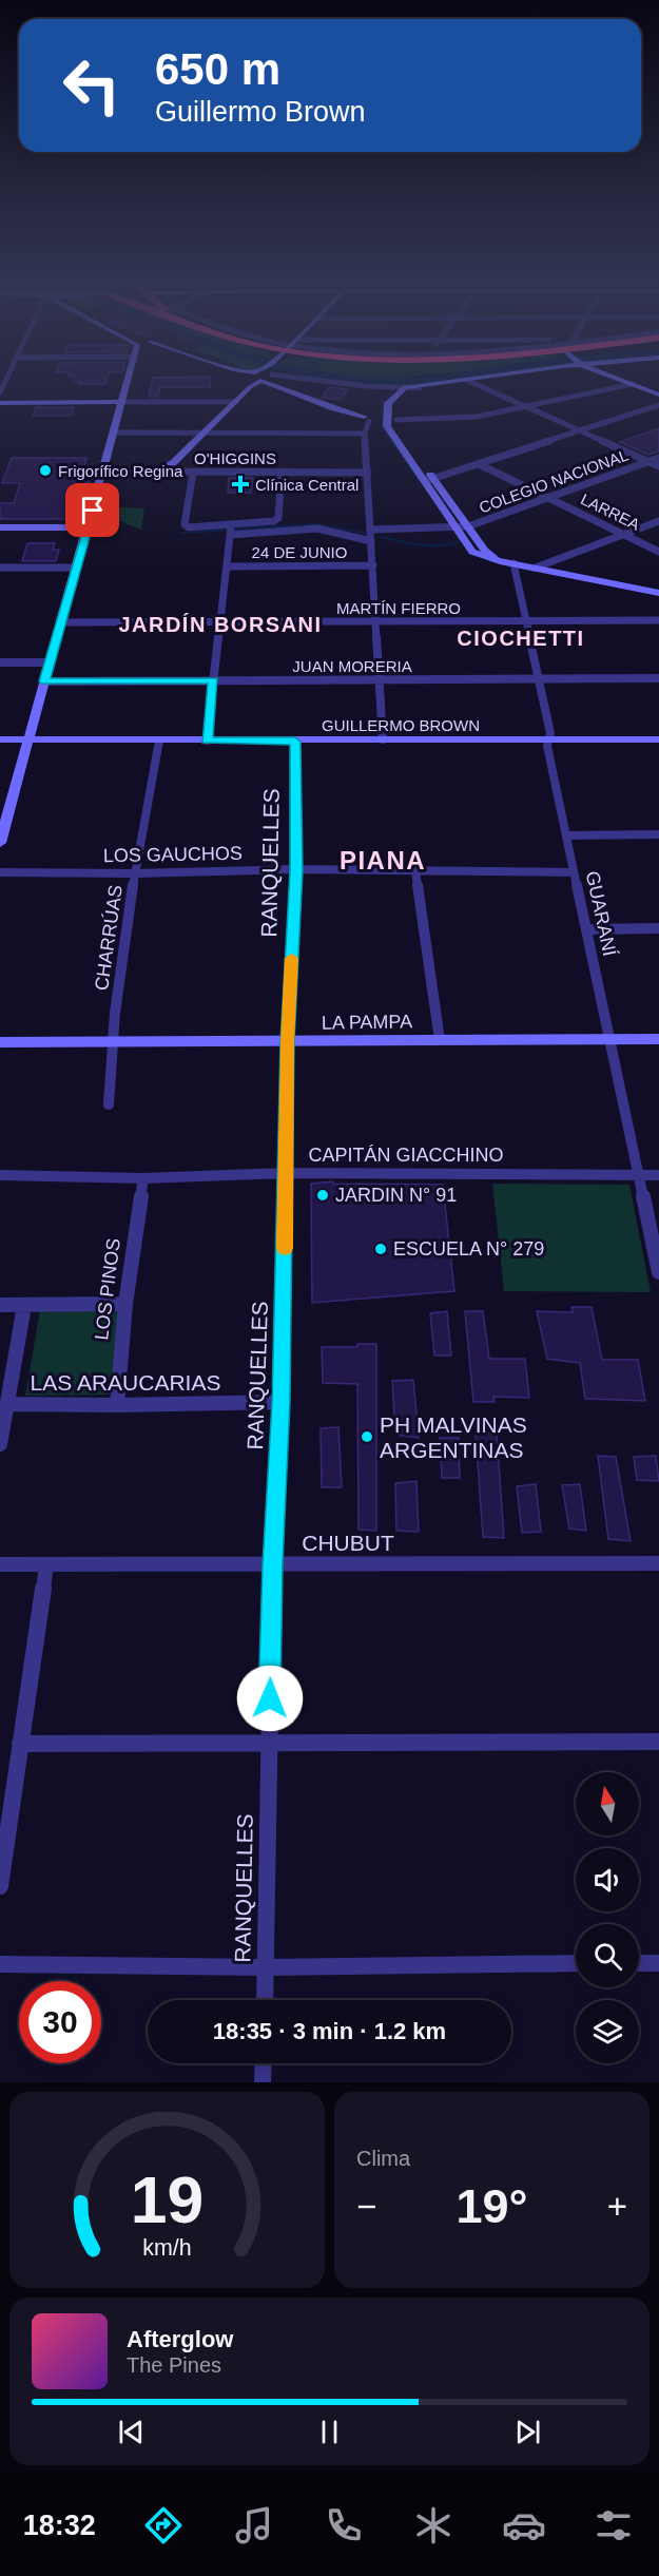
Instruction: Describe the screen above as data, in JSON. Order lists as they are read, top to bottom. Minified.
{"streets":{"street":["O'HIGGINS","COLEGIO NACIONAL","LARREA","24 DE JUNIO","MARTÍN FIERRO","JUAN MORERIA","GUILLERMO BROWN","LOS GAUCHOS","RANQUELLES","GUARANÍ","CHARRÚAS","LA PAMPA","CAPITÁN GIACCHINO","LOS PINOS","LAS ARAUCARIAS","CHUBUT"]},"crossings":[["COLEGIO NACIONAL","LARREA"],["MARTÍN FIERRO","GUARANÍ"],["JUAN MORERIA","GUARANÍ"],["GUILLERMO BROWN","RANQUELLES"],["GUILLERMO BROWN","GUARANÍ"],["GUILLERMO BROWN","CHARRÚAS"],["LOS GAUCHOS","RANQUELLES"],["LOS GAUCHOS","GUARANÍ"],["LOS GAUCHOS","CHARRÚAS"],["RANQUELLES","LA PAMPA"],["RANQUELLES","CAPITÁN GIACCHINO"],["RANQUELLES","LAS ARAUCARIAS"],["RANQUELLES","CHUBUT"],["GUARANÍ","LA PAMPA"],["GUARANÍ","CAPITÁN GIACCHINO"],["CHARRÚAS","LA PAMPA"],["CAPITÁN GIACCHINO","LOS PINOS"],["LOS PINOS","LAS ARAUCARIAS"]],"districts":["JARDÍN BORSANI","CIOCHETTI","PIANA"],"places":{"other":["Frigorífico Regina","JARDIN N° 91","ESCUELA N° 279","PH MALVINAS ARGENTINAS"],"health":["Clínica Central"]},"north":"top","page":{"turn":["650 m","Guillermo Brown"],"limit":"30","trip":"18:35 · 3 min · 1.2 km","tile":"Clima","heat":["−","19°","+"],"song":["Afterglow","The Pines"],"tabs":"18:32","gauge":["19","km/h"]}}
